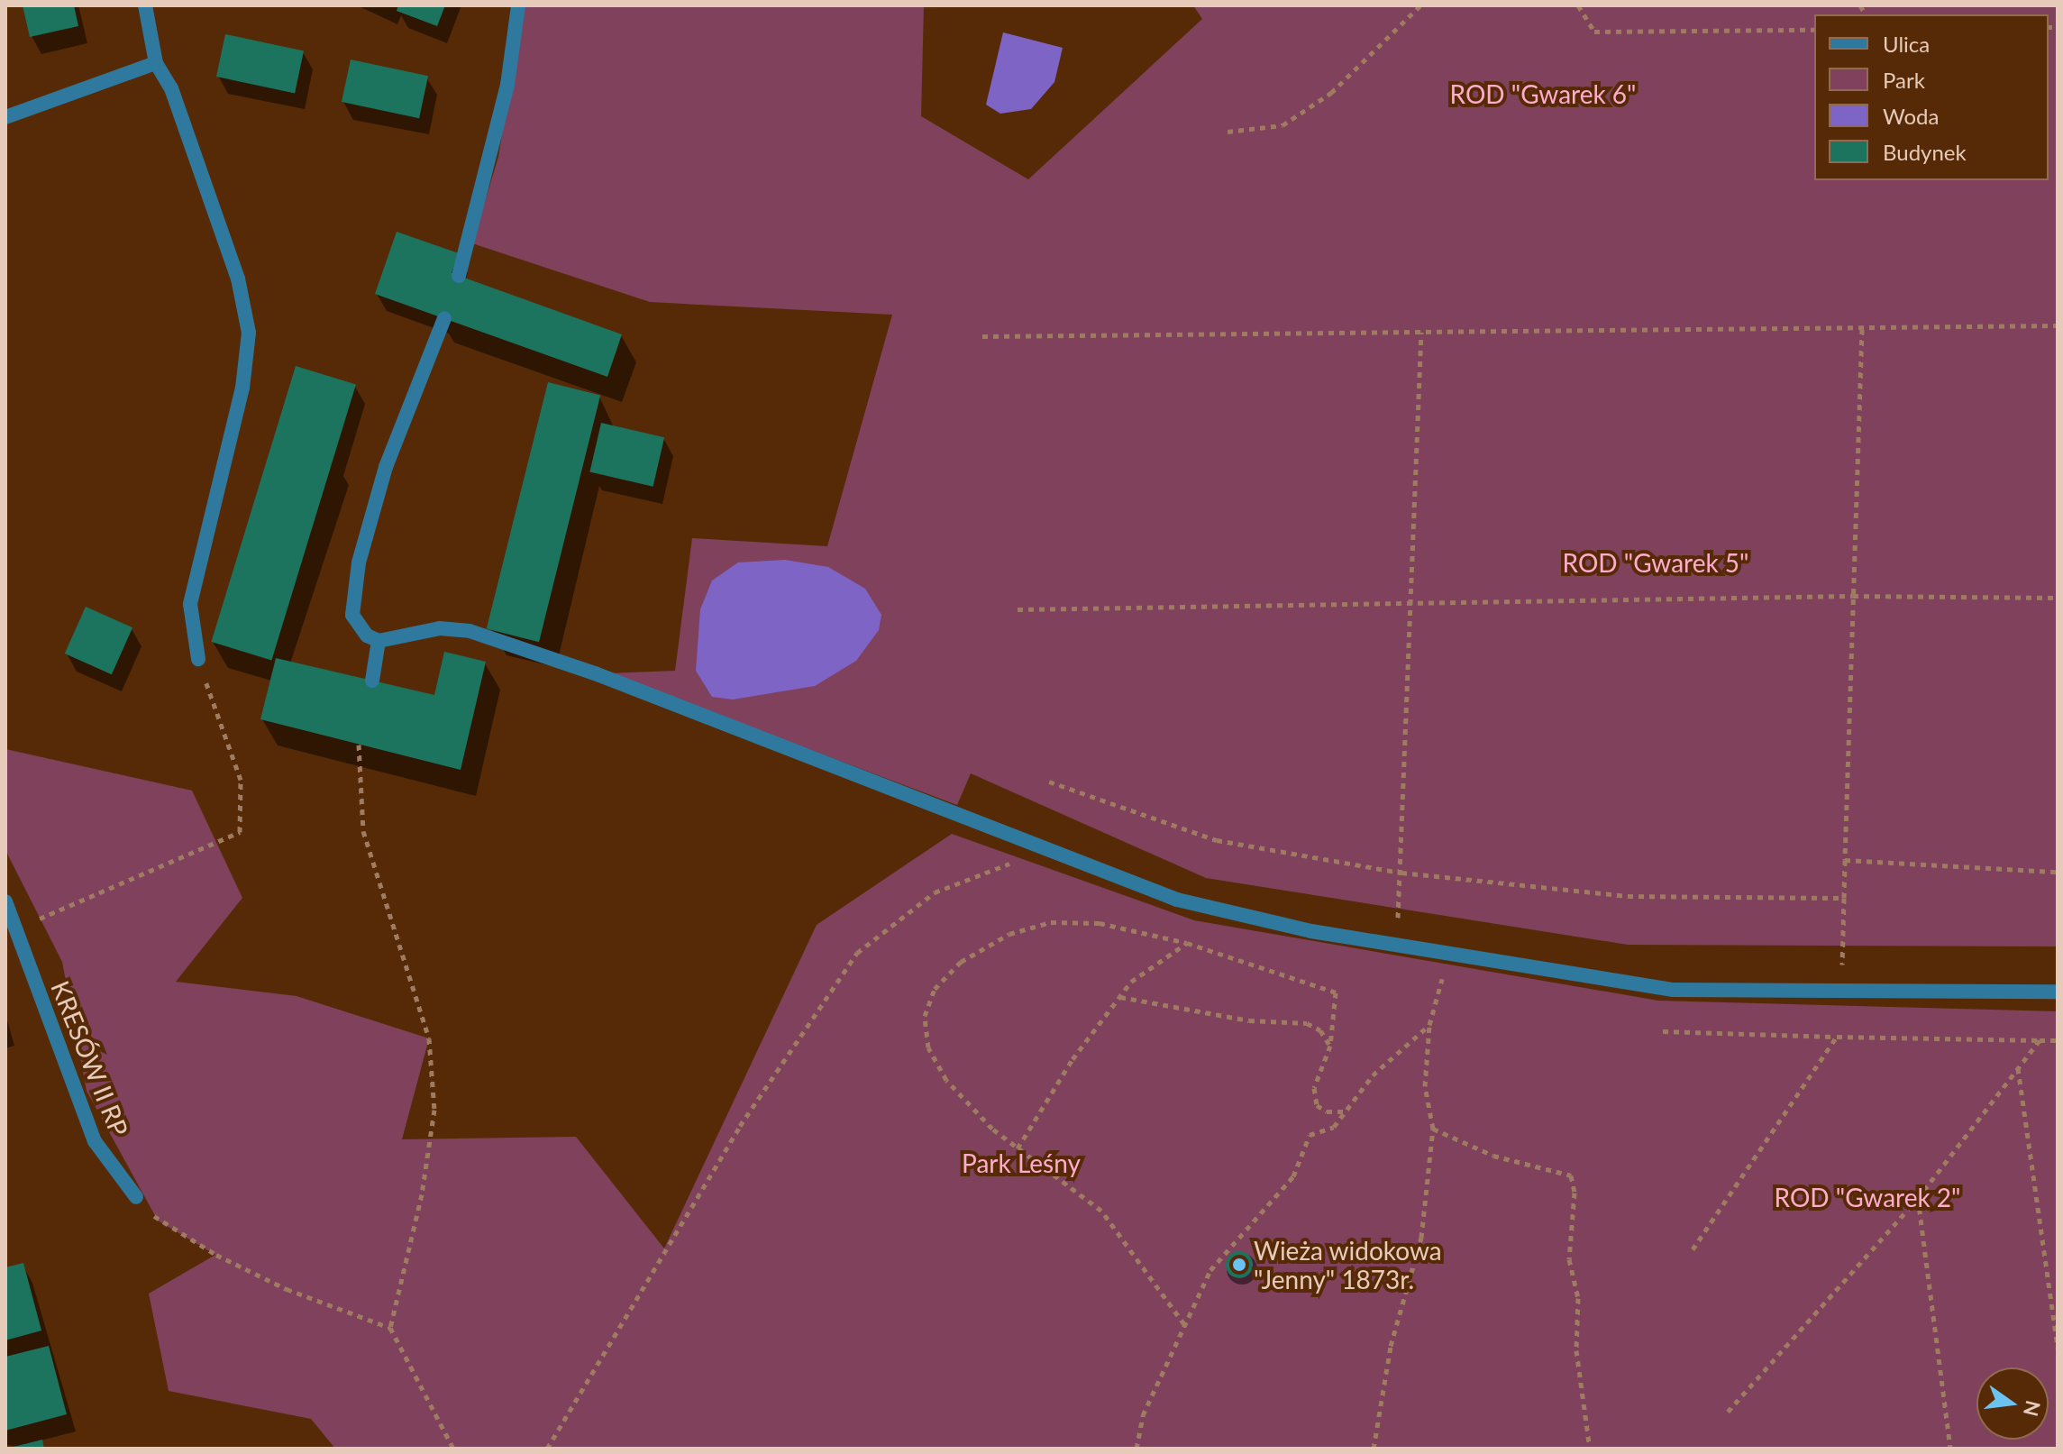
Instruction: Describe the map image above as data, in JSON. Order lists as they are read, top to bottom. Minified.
{"streets":{"street":["KRESÓW II RP"]},"parks":["ROD \"Gwarek 6\"","ROD \"Gwarek 5\"","Park Leśny","ROD \"Gwarek 2\""],"places":["Wieża widokowa \"Jenny\" 1873r."],"legend":["Ulica","Park","Woda","Budynek"],"north":"right"}
